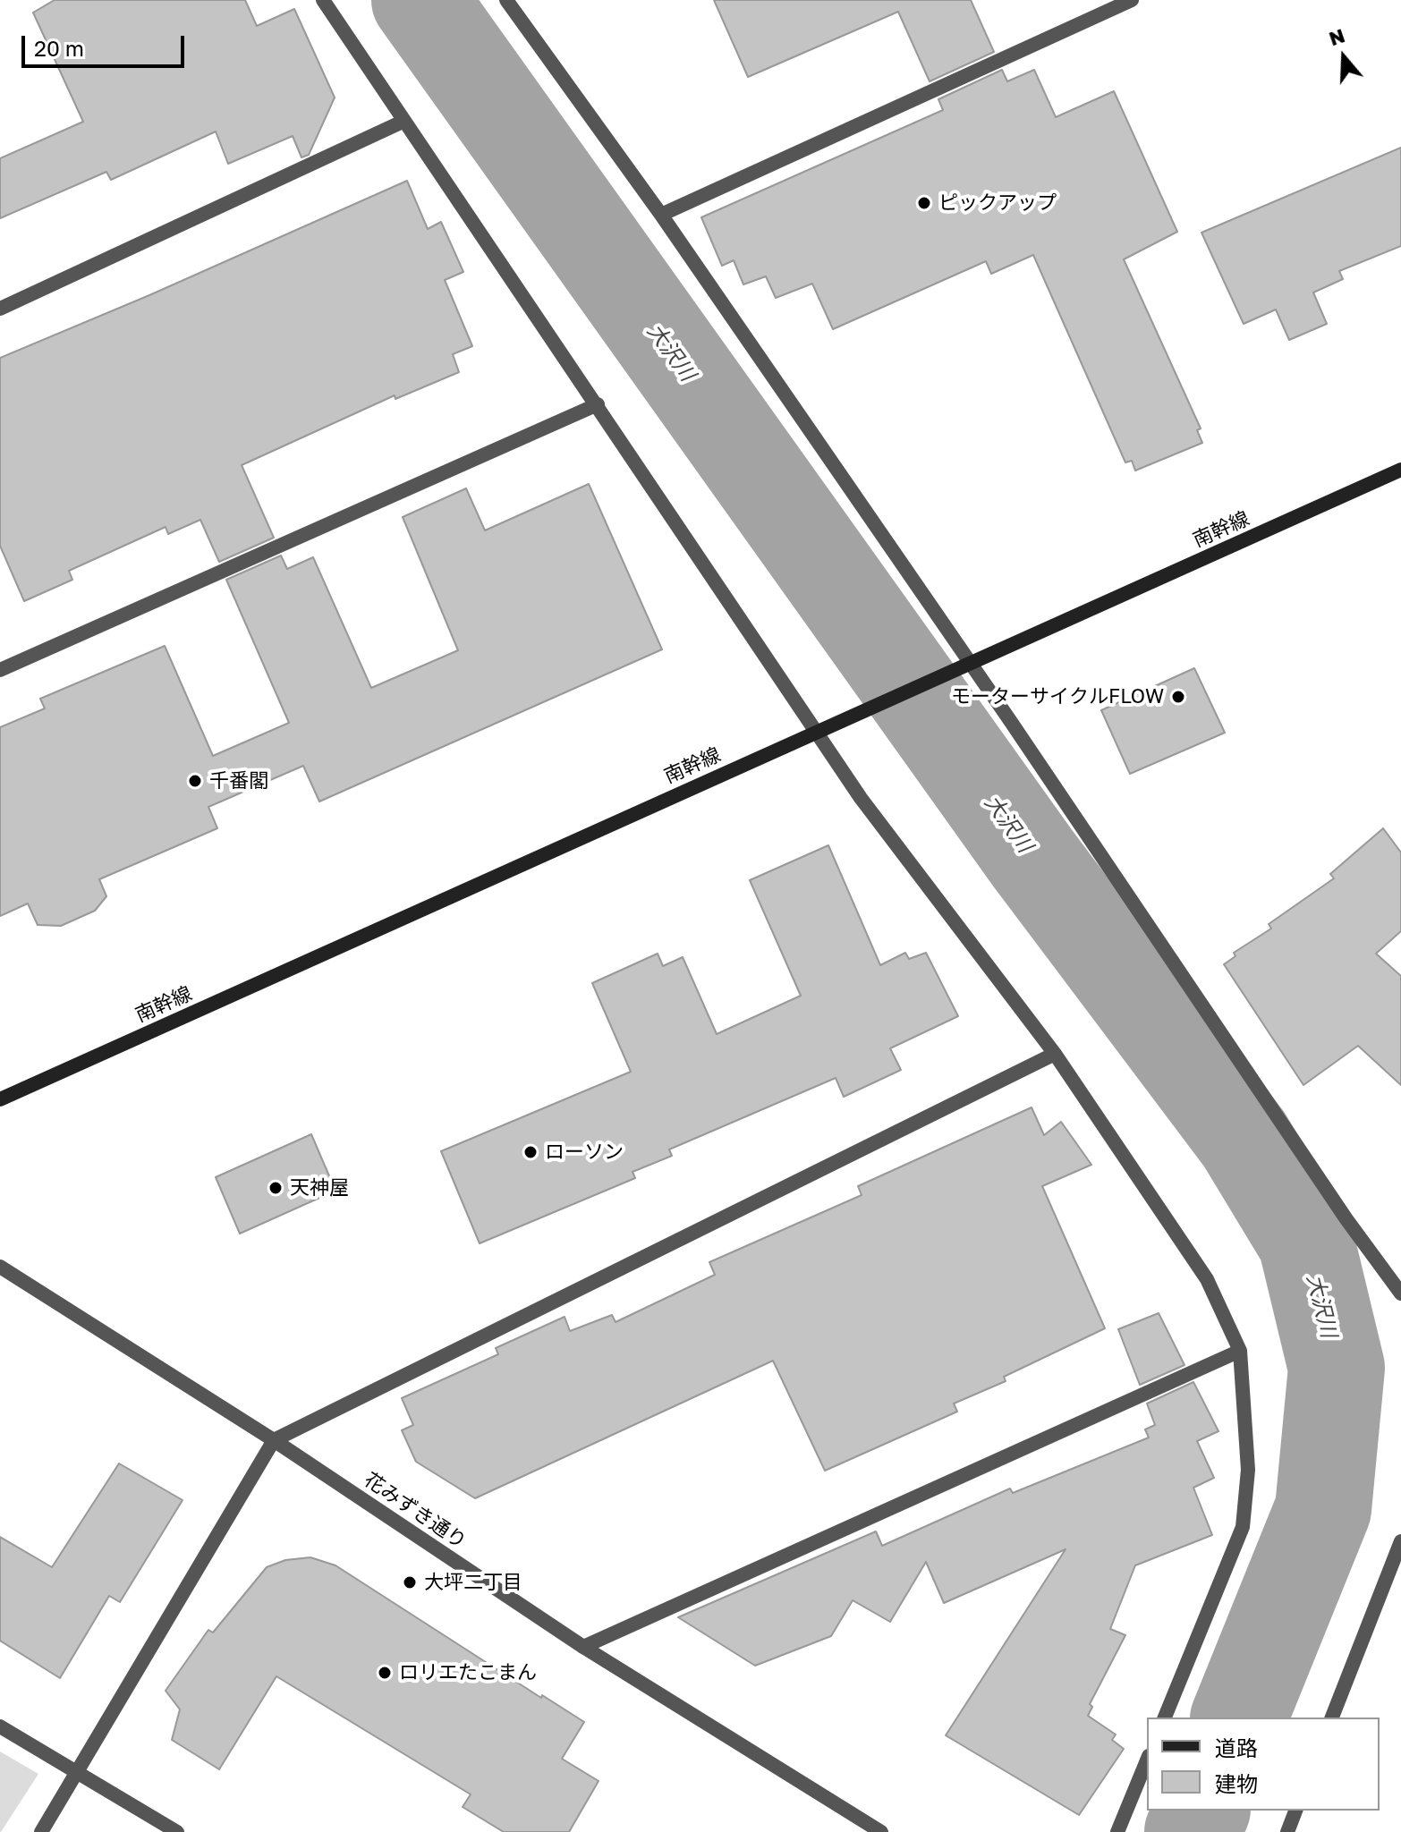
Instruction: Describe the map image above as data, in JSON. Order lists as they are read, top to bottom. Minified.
{"streets":{"main road":["南幹線"],"street":["花みずき通り"]},"water":["大沢川"],"places":["ピックアップ","モーターサイクルFLOW","千番閣","ローソン","天神屋","大坪二丁目","ロリエたこまん"],"legend":["道路","建物"],"scale_bar":"20 m","north":"top"}
